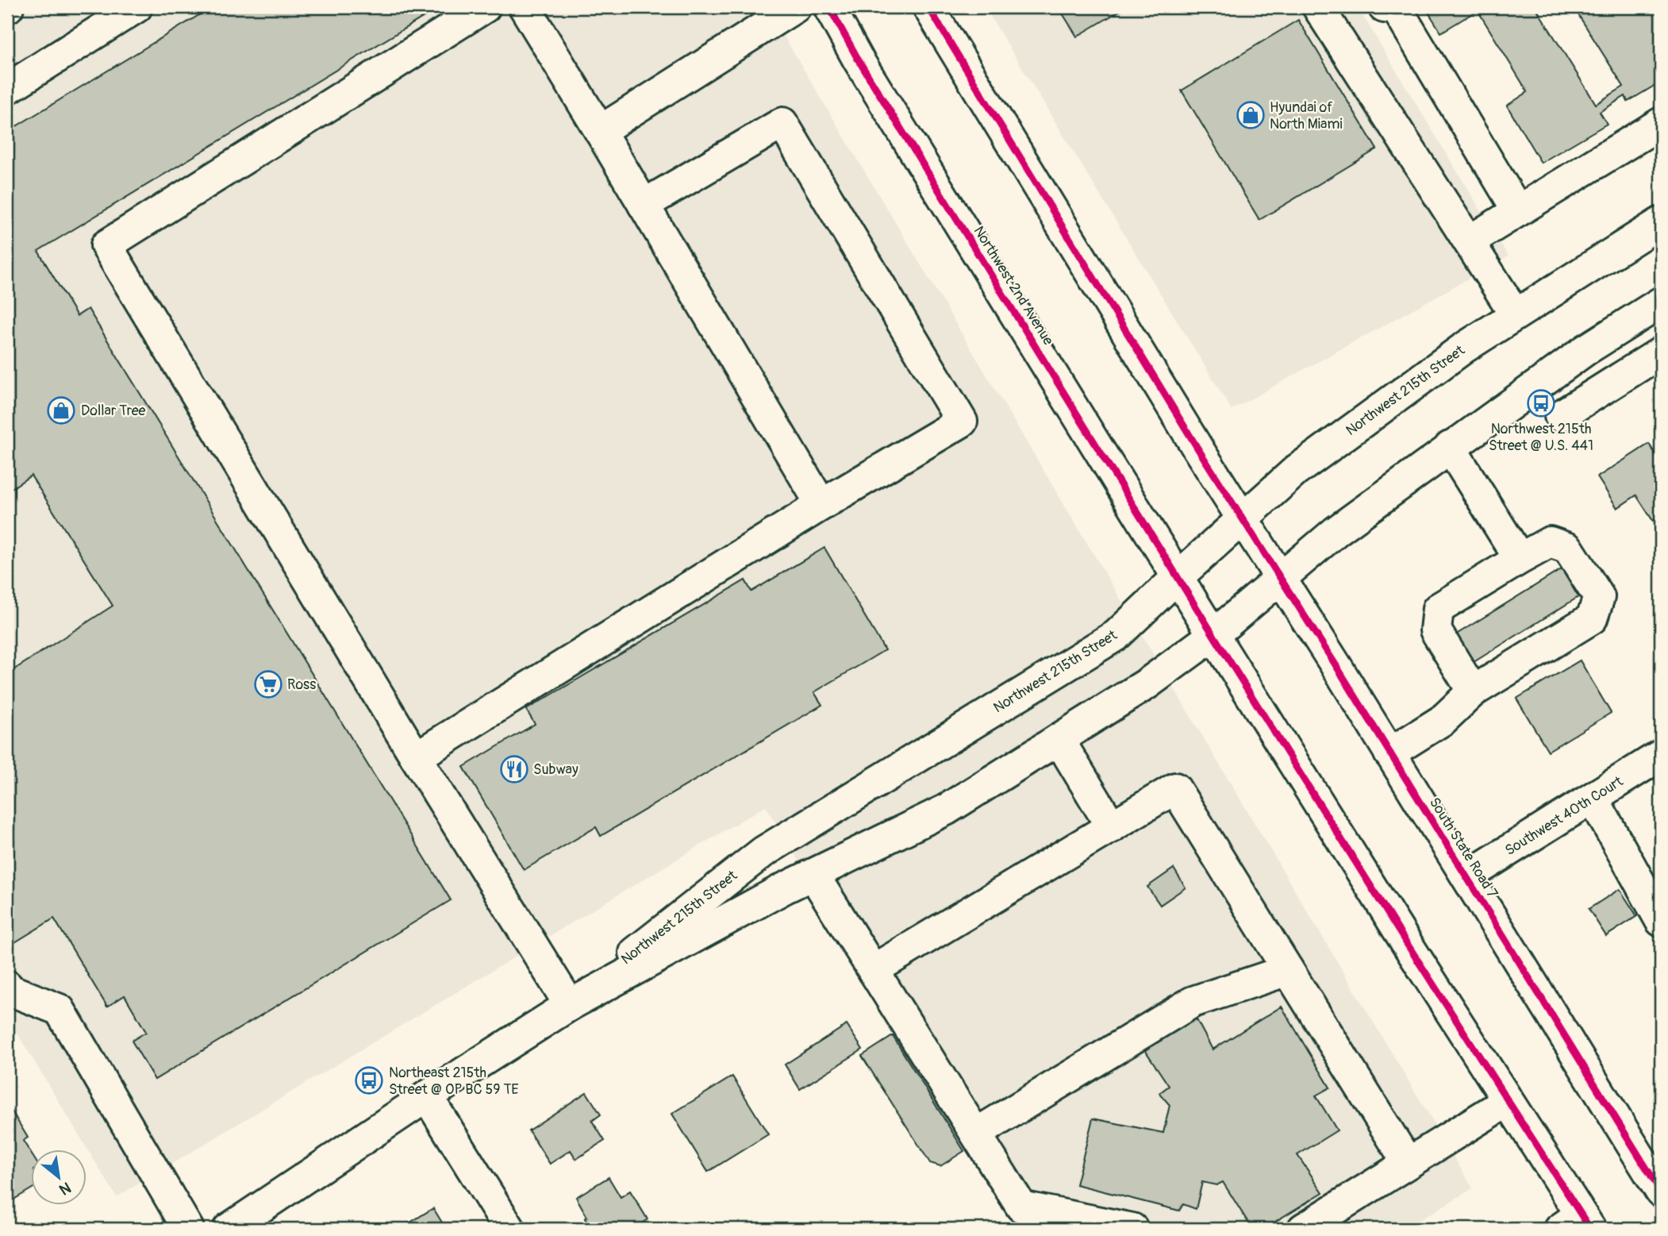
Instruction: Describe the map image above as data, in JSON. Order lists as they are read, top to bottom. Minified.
{"streets":{"main road":["Northwest 2nd Avenue","Northwest 215th Street","Southwest 40th Court","South State Road 7"]},"crossings":[["Northwest 2nd Avenue","Northwest 215th Street"],["Northwest 215th Street","South State Road 7"],["Southwest 40th Court","South State Road 7"]],"places":{"shop":["Hyundai of North Miami","Dollar Tree"],"bus stop":["Northwest 215th Street @ U.S. 441","Northeast 215th Street @ OP BC 59 TE"],"supermarket":["Ross"],"restaurant":["Subway"]},"north":"bottom right"}
